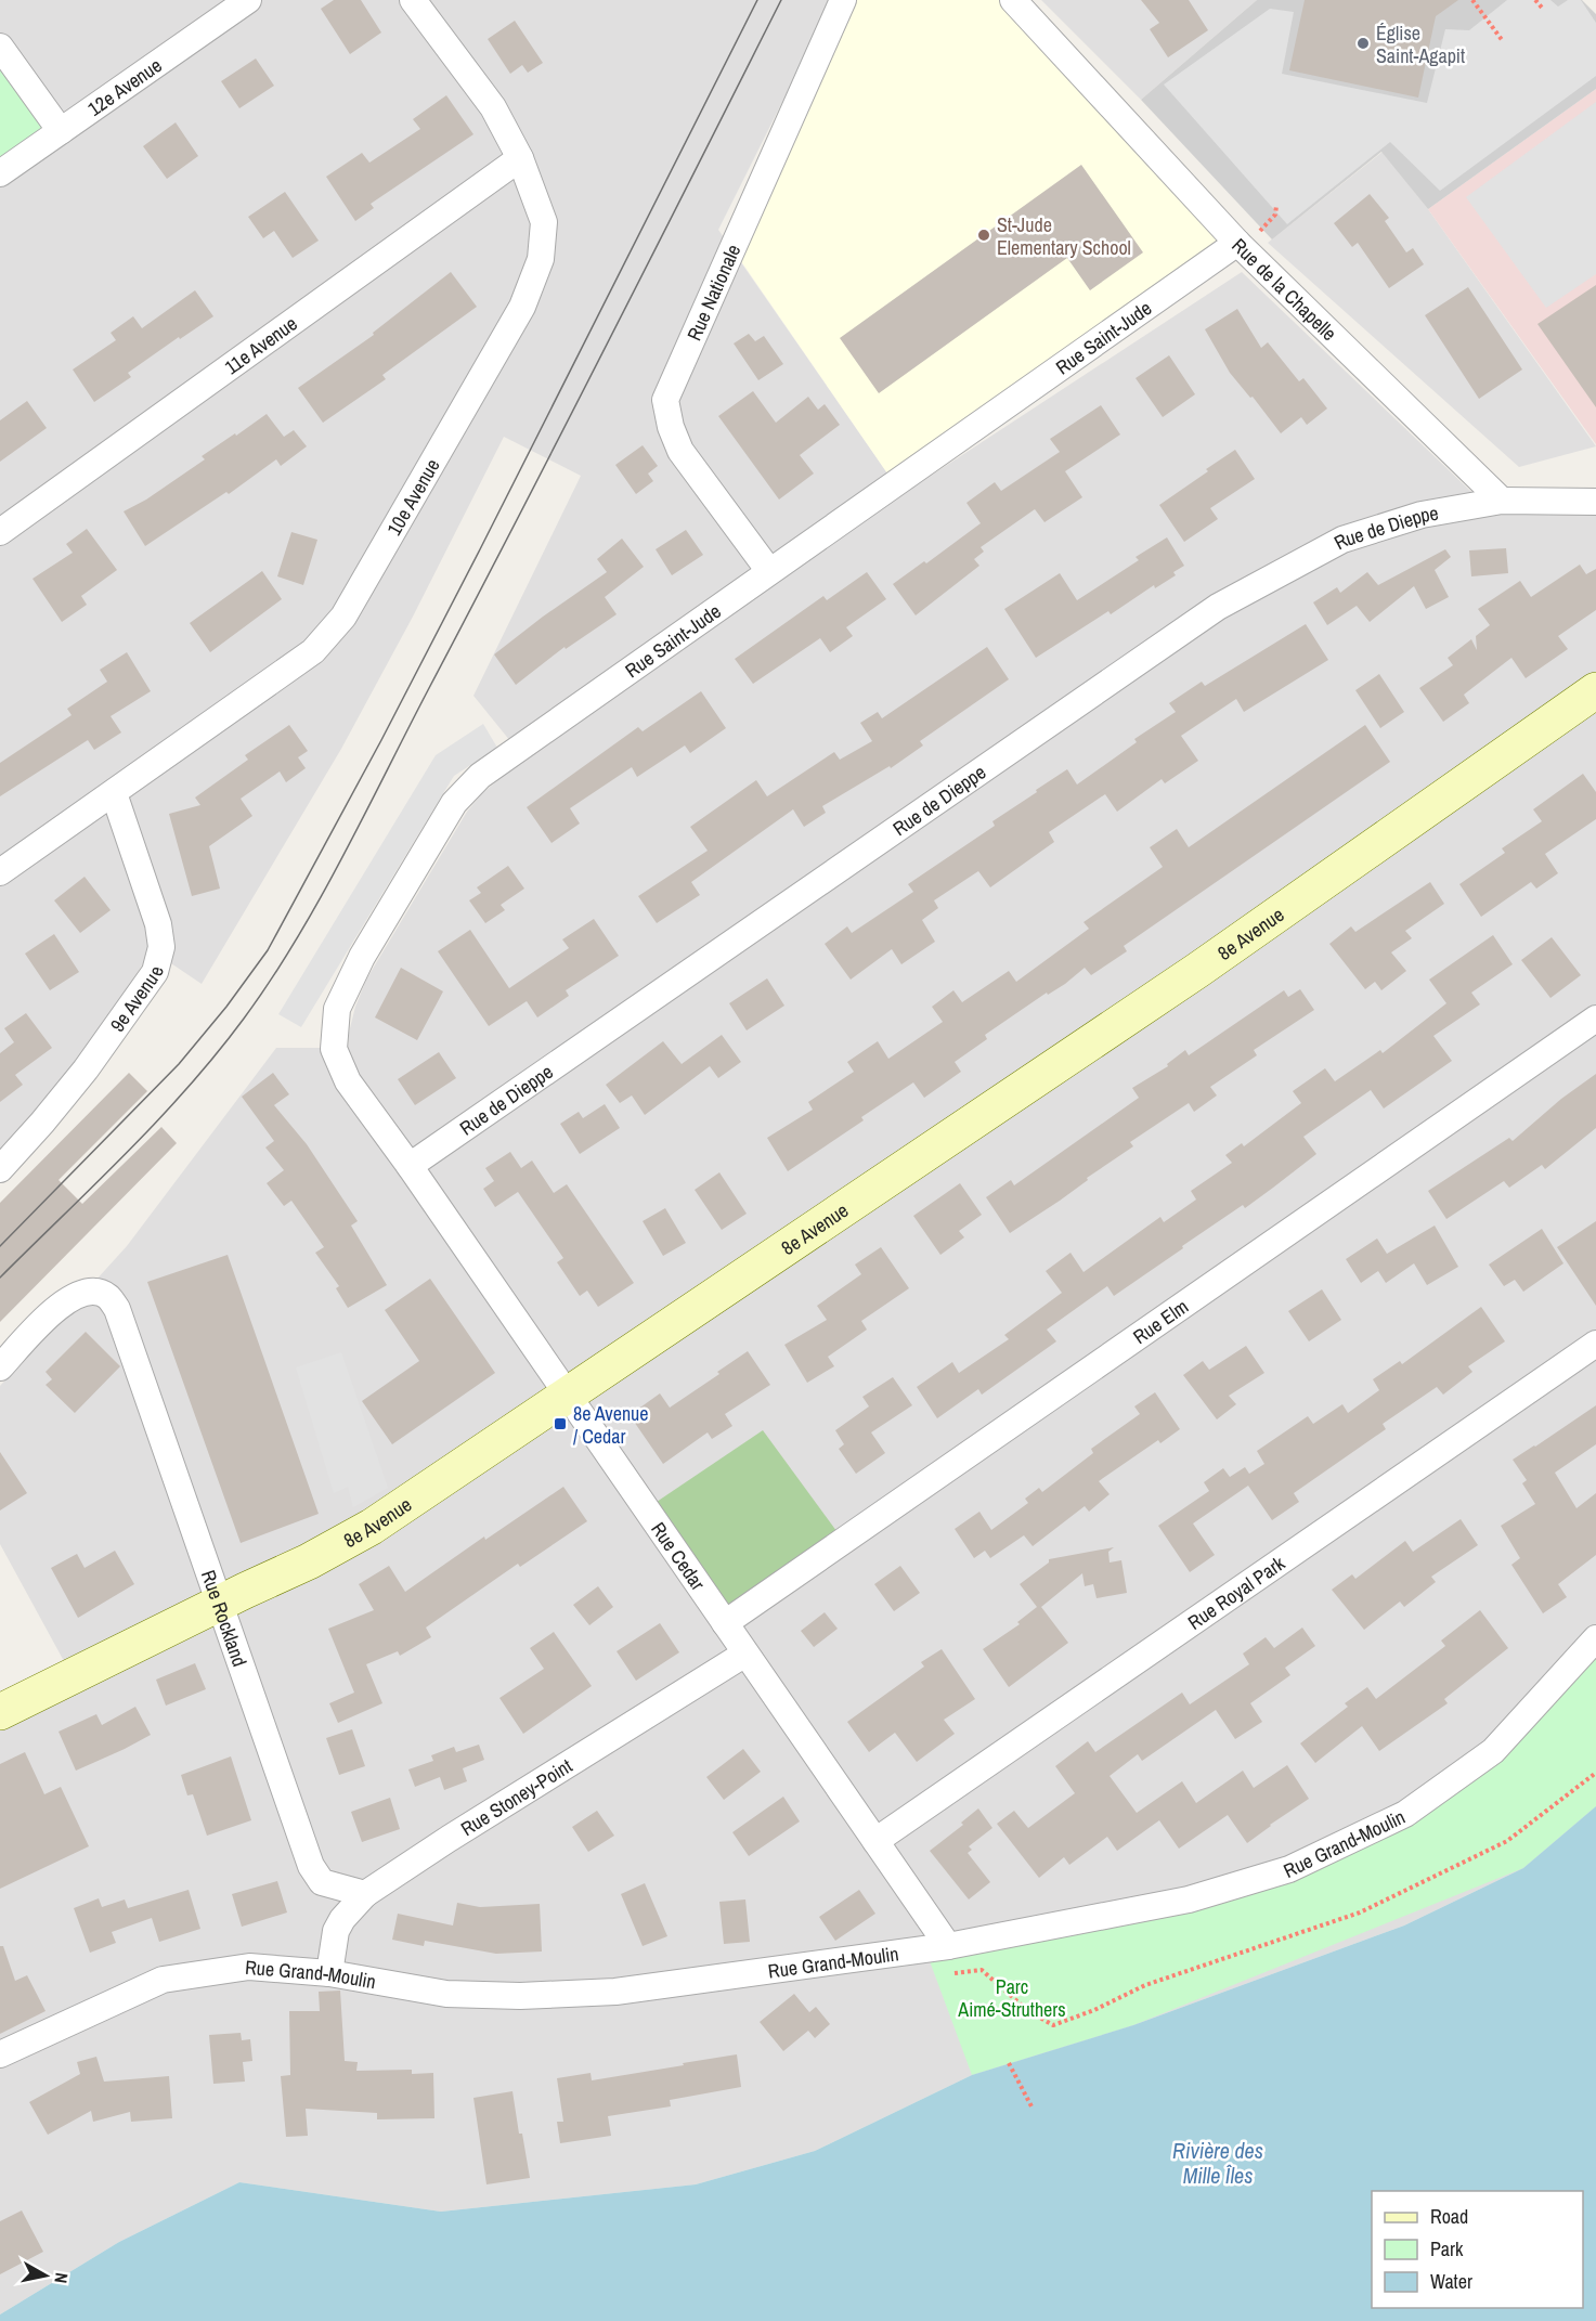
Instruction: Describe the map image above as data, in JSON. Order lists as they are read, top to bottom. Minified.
{"streets":{"street":["12e Avenue","Rue de la Chapelle","Rue Nationale","Rue Saint-Jude","11e Avenue","10e Avenue","Rue de Dieppe","8e Avenue","9e Avenue","Rue Elm","Rue Cedar","Rue Royal Park","Rue Rockland","Rue Stoney-Point","Rue Grand-Moulin"]},"crossings":[["Rue de la Chapelle","Rue Saint-Jude"],["Rue de la Chapelle","Rue de Dieppe"],["Rue Nationale","Rue Saint-Jude"],["Rue Saint-Jude","Rue de Dieppe"],["Rue Saint-Jude","Rue Cedar"],["11e Avenue","10e Avenue"],["10e Avenue","9e Avenue"],["Rue de Dieppe","Rue Cedar"],["8e Avenue","Rue Cedar"],["8e Avenue","Rue Rockland"],["Rue Elm","Rue Cedar"],["Rue Cedar","Rue Royal Park"],["Rue Cedar","Rue Stoney-Point"],["Rue Cedar","Rue Grand-Moulin"],["Rue Rockland","Rue Stoney-Point"],["Rue Stoney-Point","Rue Grand-Moulin"]],"water":["Rivière des Mille Îles"],"parks":["Parc Aimé-Struthers"],"places":{"other":["Église Saint-Agapit","St-Jude Elementary School"],"transit":["8e Avenue / Cedar"]},"legend":["Road","Park","Water"],"north":"right"}
